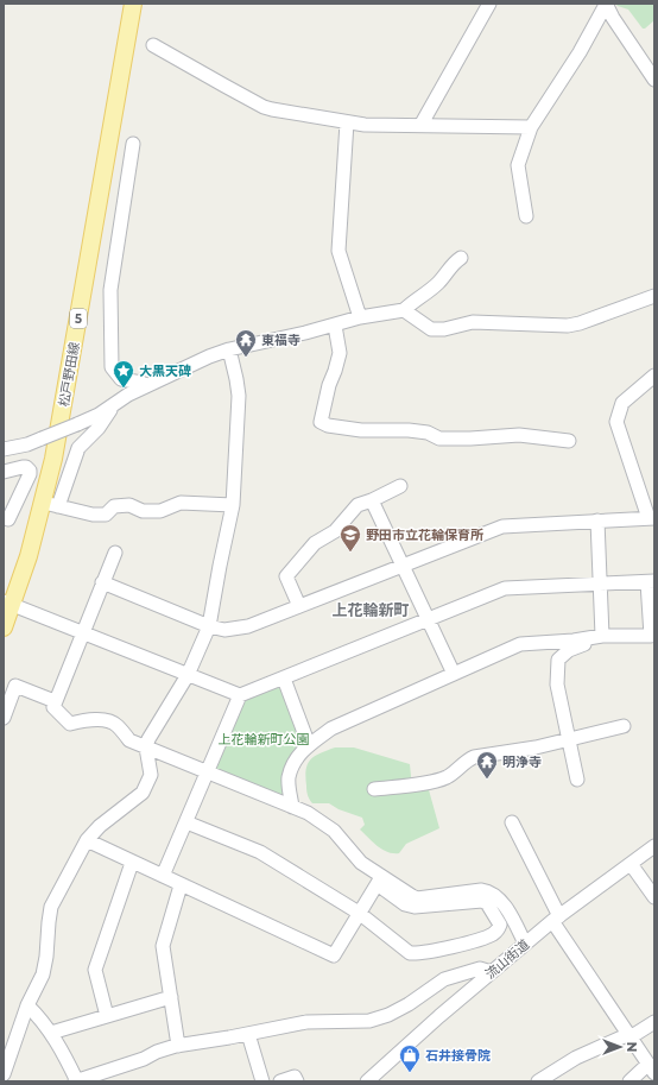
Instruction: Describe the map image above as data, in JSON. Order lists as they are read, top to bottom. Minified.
{"streets":{"main road":["5","松戸野田線"],"street":["流山街道"]},"districts":["上花輪新町"],"parks":["上花輪新町公園"],"places":{"temple":["東福寺","明浄寺"],"place":["大黒天碑"],"school or university":["野田市立花輪保育所"],"shop":["石井接骨院"]},"north":"right"}
